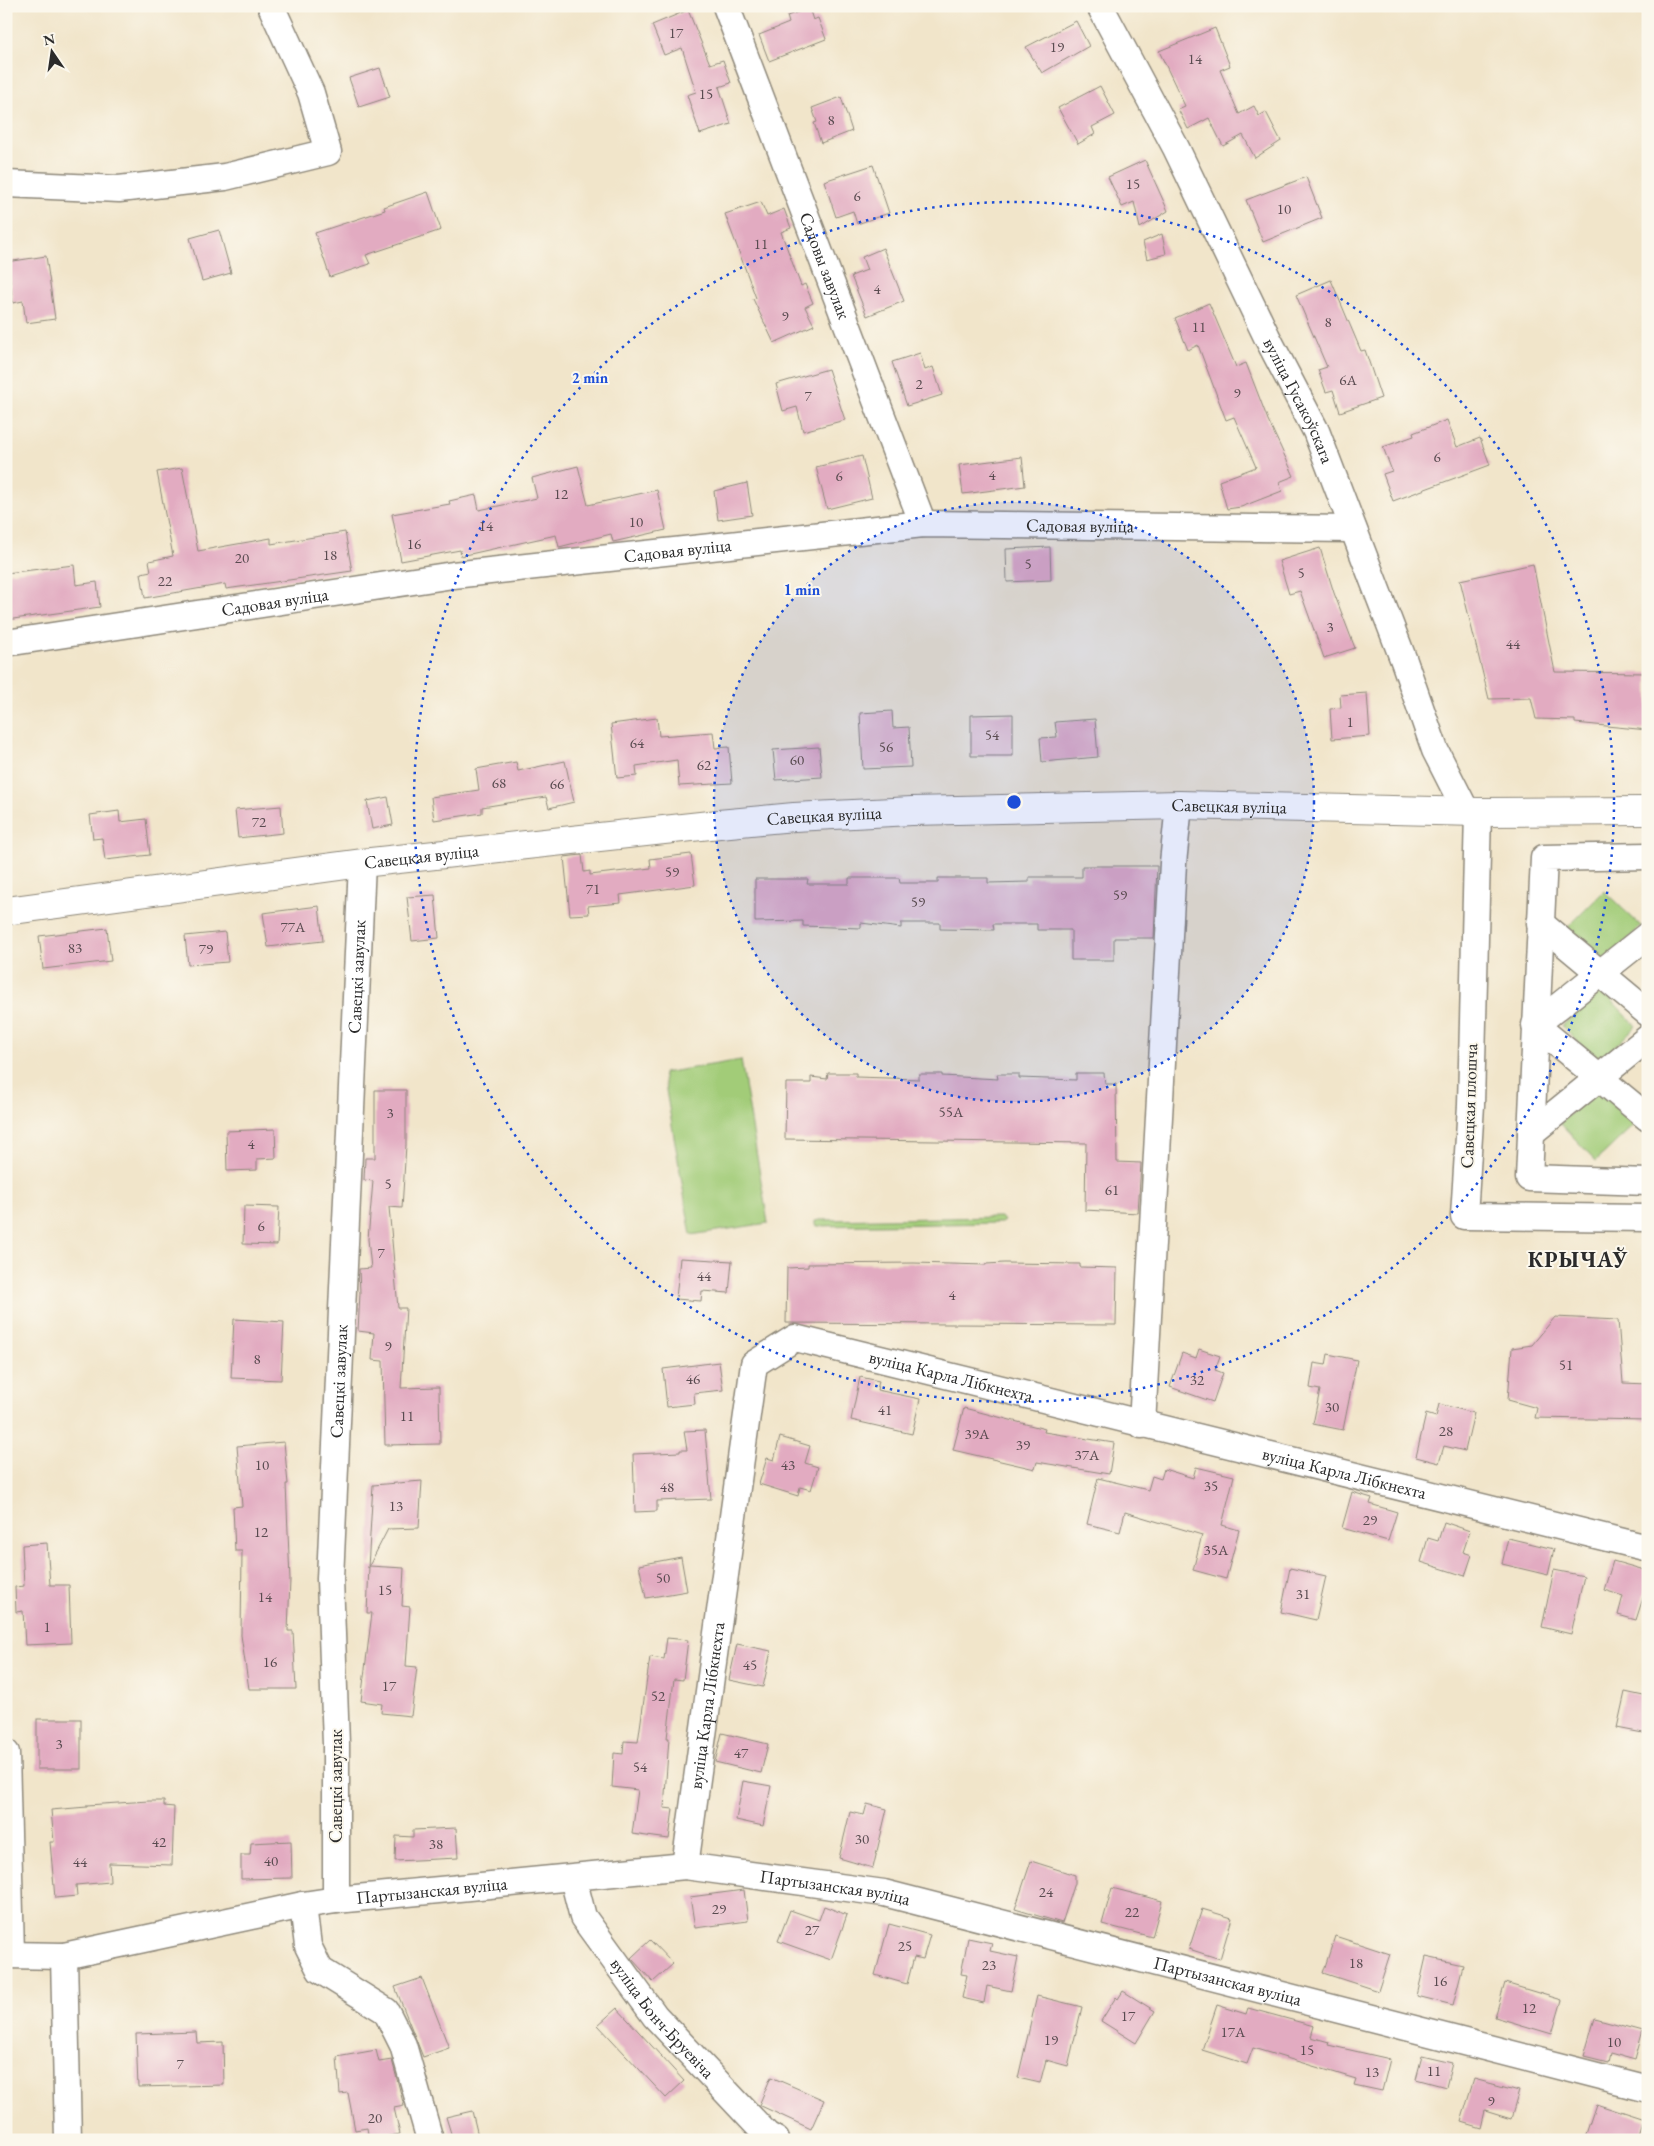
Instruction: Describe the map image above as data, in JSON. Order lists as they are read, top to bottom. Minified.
{"streets":{"street":["Садовы завулак","вуліца Гусакоўскага","Садовая вуліца","Савецкая вуліца","Савецкі завулак","Савецкая плошча","вуліца Карла Лібкнехта","Партызанская вуліца","вуліца Бонч-Бруевіча"]},"crossings":[["Садовы завулак","Садовая вуліца"],["вуліца Гусакоўскага","Садовая вуліца"],["вуліца Гусакоўскага","Савецкая вуліца"],["вуліца Гусакоўскага","Савецкая плошча"],["Савецкая вуліца","Савецкі завулак"],["Савецкая вуліца","Савецкая плошча"],["Савецкі завулак","Партызанская вуліца"],["вуліца Карла Лібкнехта","Партызанская вуліца"],["Партызанская вуліца","вуліца Бонч-Бруевіча"]],"districts":["КРЫЧАЎ"],"house_numbers":["17","19","14","15","8","15","6","10","11","4","9","8","11","6А","2","9","7","6","4","6","12","10","14","16","18","20","5","5","22","3","44","1","54","64","56","60","62","68","66","72","59","71","59","59","77А","83","79","55А","3","4","5","61","6","7","44","4","9","8","51","46","32","30","41","11","28","39А","39","37А","10","43","35","48","13","29","12","35А","50","15","31","14","1","16","45","17","52","3","47","54","30","42","38","40","44","24","29","22","27","25","18","23","16","12","17","17А","19","10","15","7","11","13","9","20"],"north":"top","rings":["2 min","1 min"]}
